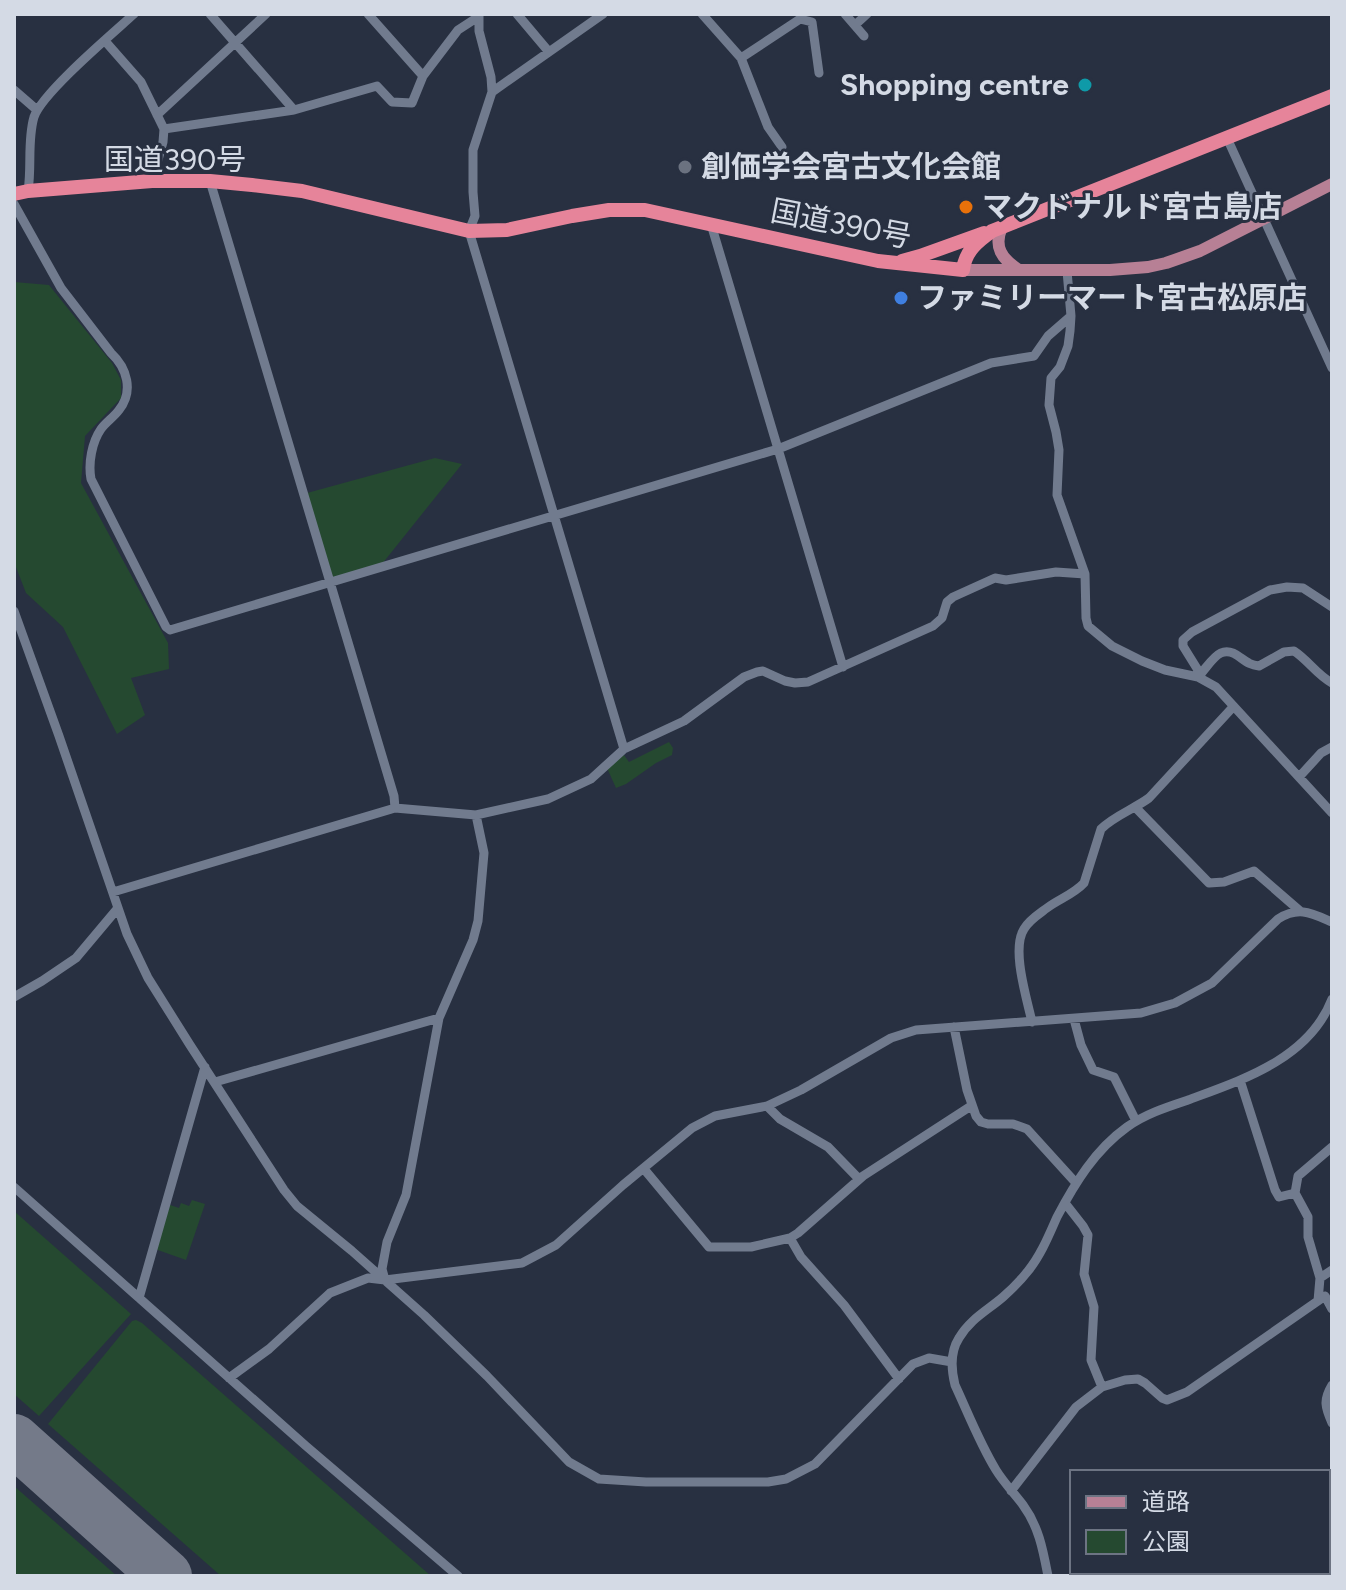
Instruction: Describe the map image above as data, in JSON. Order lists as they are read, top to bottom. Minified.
{"streets":{"highway":["国道390号"]},"places":["Shopping centre","創価学会宮古文化会館","マクドナルド宮古島店","ファミリーマート宮古松原店"],"legend":["道路","公園"]}
